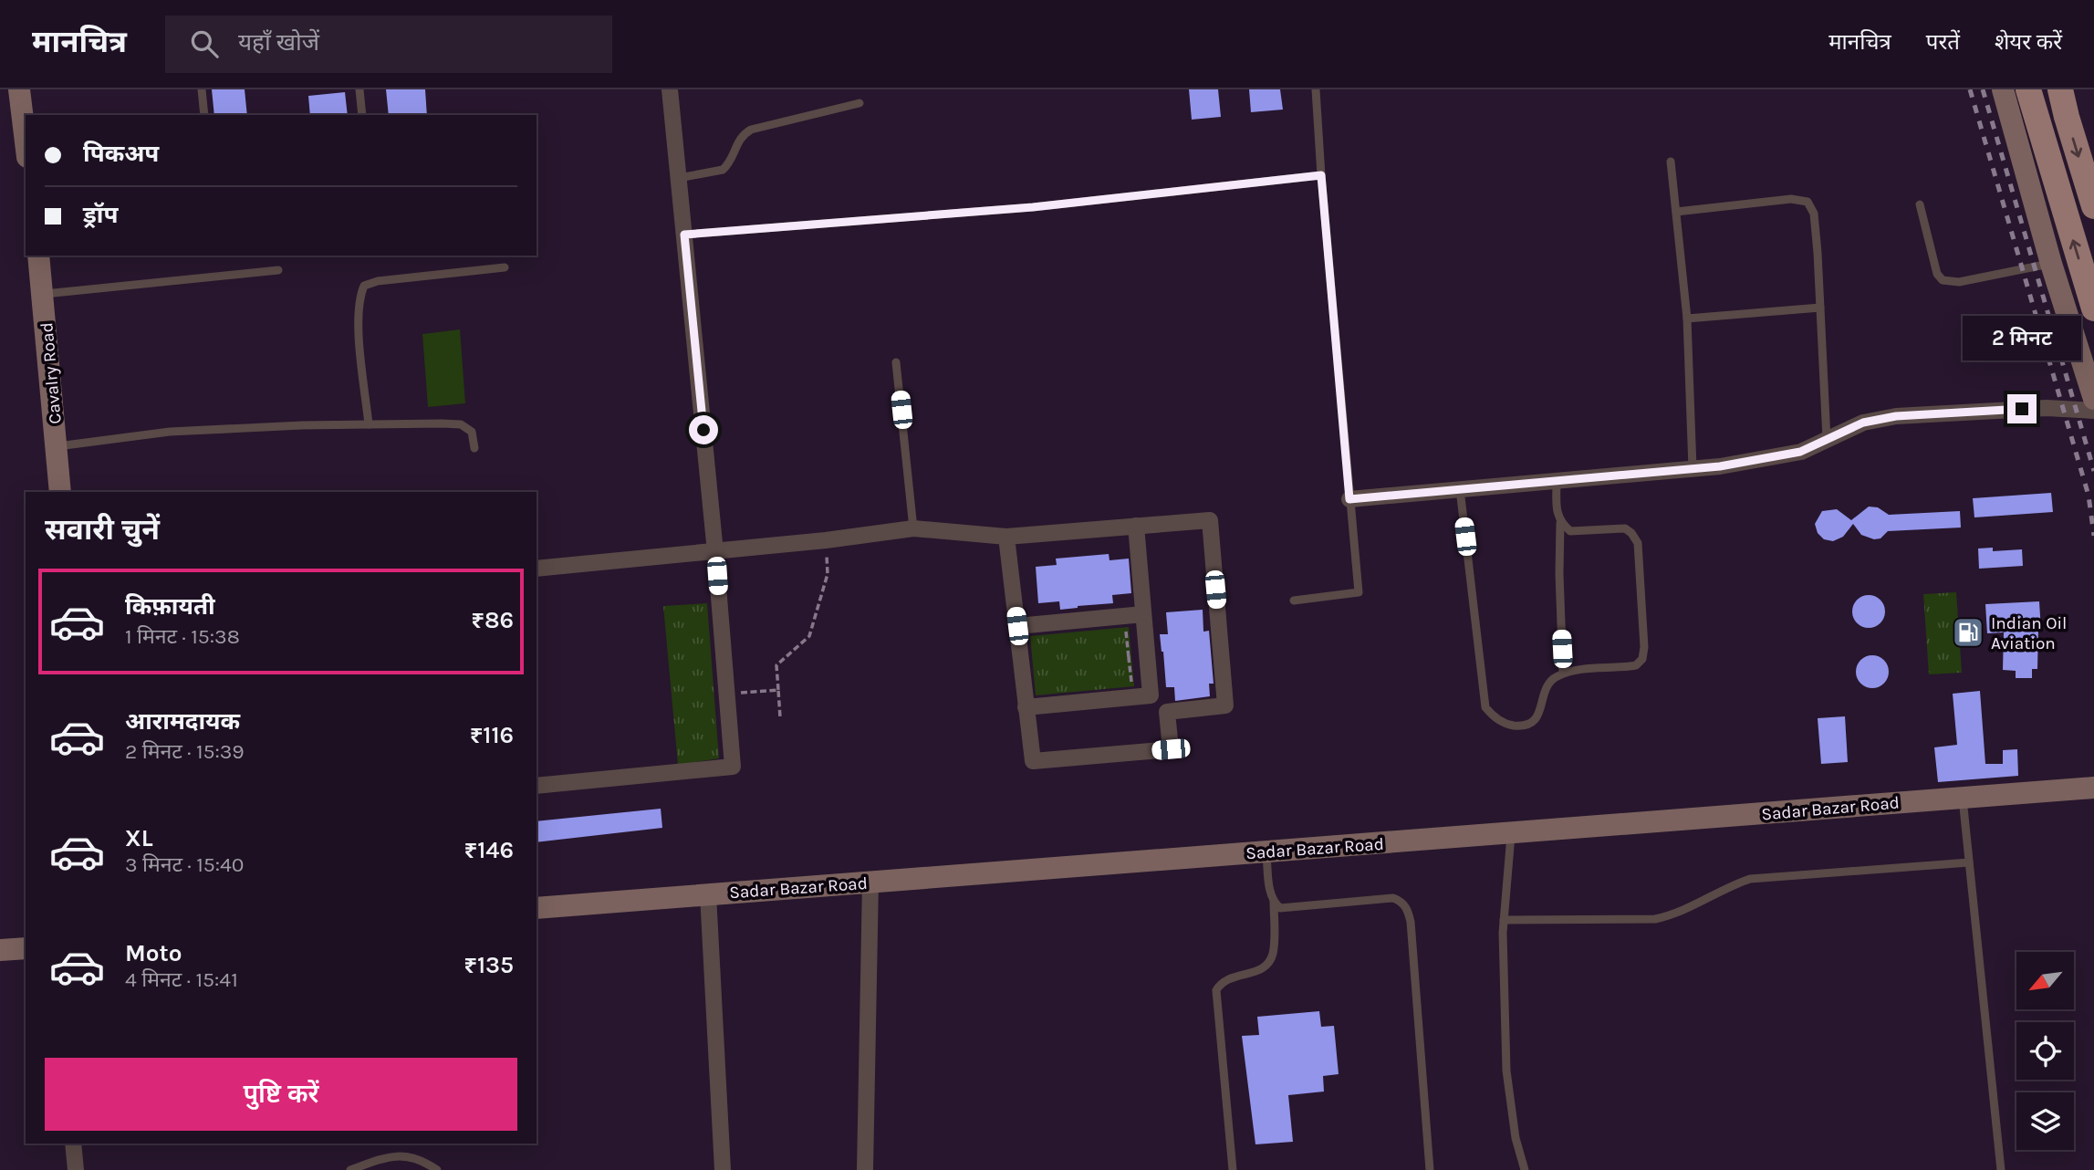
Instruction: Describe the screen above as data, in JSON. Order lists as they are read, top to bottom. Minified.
{"streets":{"street":["Cavalry Road","Sadar Bazar Road"]},"places":{"fuel station":["Indian Oil Aviation"]},"north":"bottom left","page":{"header":"मानचित्र","search":"यहाँ खोजें","nav":["मानचित्र","परतें","शेयर करें"],"banner":["पिकअप","ड्रॉप"],"bubble":"2 मिनट","heading":"सवारी चुनें","list":[{"name":"किफ़ायती","note":"1 मिनट · 15:38","value":"₹86"},{"name":"आरामदायक","note":"2 मिनट · 15:39","value":"₹116"},{"name":"XL","note":"3 मिनट · 15:40","value":"₹146"},{"name":"Moto","note":"4 मिनट · 15:41","value":"₹135"}],"buttons":"पुष्टि करें"}}
